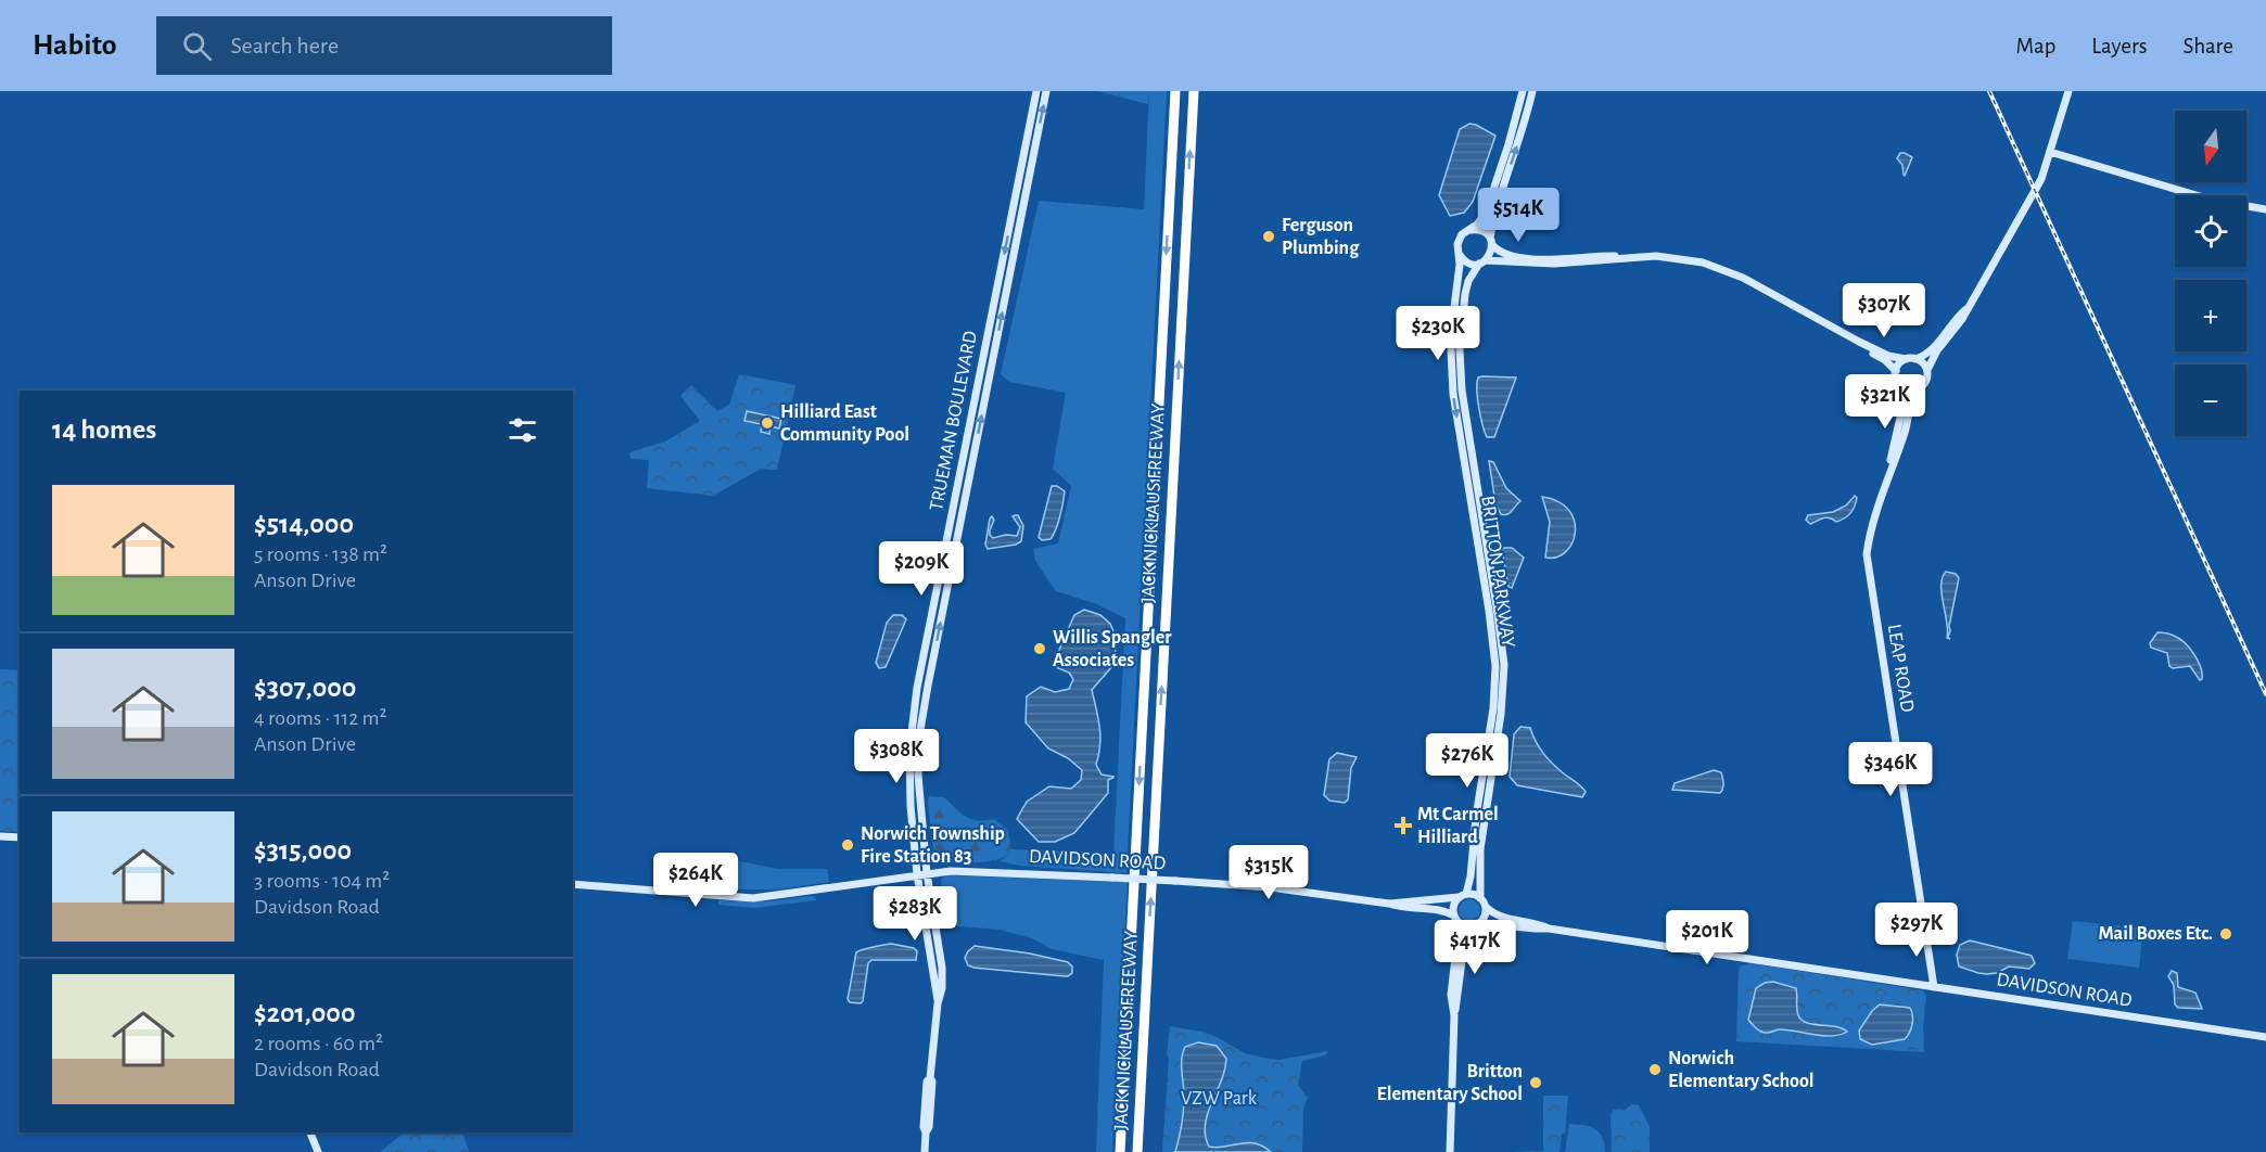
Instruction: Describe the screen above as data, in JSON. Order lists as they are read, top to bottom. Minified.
{"streets":{"highway":["JACK NICKLAUS FREEWAY"],"main road":["TRUEMAN BOULEVARD","BRITTON PARKWAY","LEAP ROAD","DAVIDSON ROAD"]},"crossings":[["TRUEMAN BOULEVARD","DAVIDSON ROAD"],["BRITTON PARKWAY","DAVIDSON ROAD"],["LEAP ROAD","DAVIDSON ROAD"]],"parks":["VZW Park"],"places":{"other":["Ferguson Plumbing","Hilliard East Community Pool","Willis Spangler Associates","Norwich Township Fire Station 83","Mail Boxes Etc.","Norwich Elementary School","Britton Elementary School"],"health":["Mt Carmel Hilliard"]},"north":"bottom","page":{"header":"Habito","search":"Search here","nav":["Map","Layers","Share"],"map_buttons":["+","−"],"price":["$514K","$307K","$230K","$321K","$209K","$308K","$276K","$346K","$315K","$264K","$283K","$297K","$201K","$417K"],"heading":"14 homes","list":[{"name":"$514,000","note":"5 rooms · 138 m² · Anson Drive"},{"name":"$307,000","note":"4 rooms · 112 m² · Anson Drive"},{"name":"$315,000","note":"3 rooms · 104 m² · Davidson Road"},{"name":"$201,000","note":"2 rooms · 60 m² · Davidson Road"}]}}
